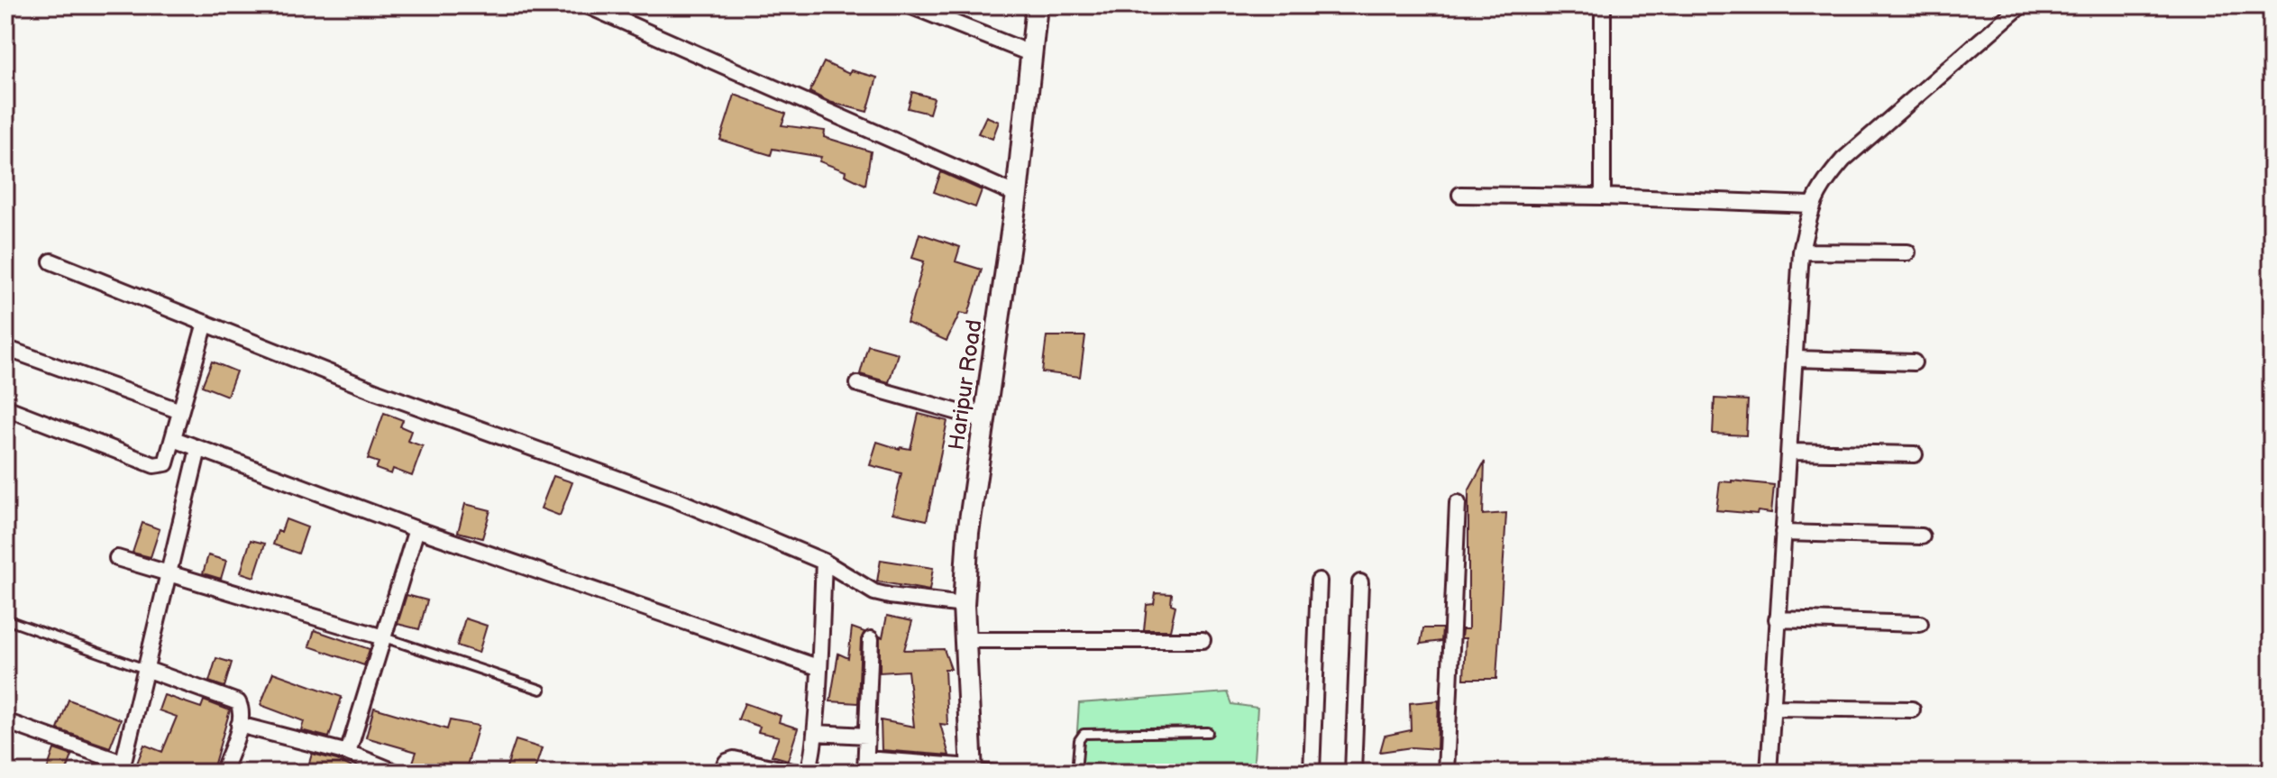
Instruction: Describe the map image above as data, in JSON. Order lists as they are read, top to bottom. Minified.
{"streets":{"street":["Haripur Road"]}}
